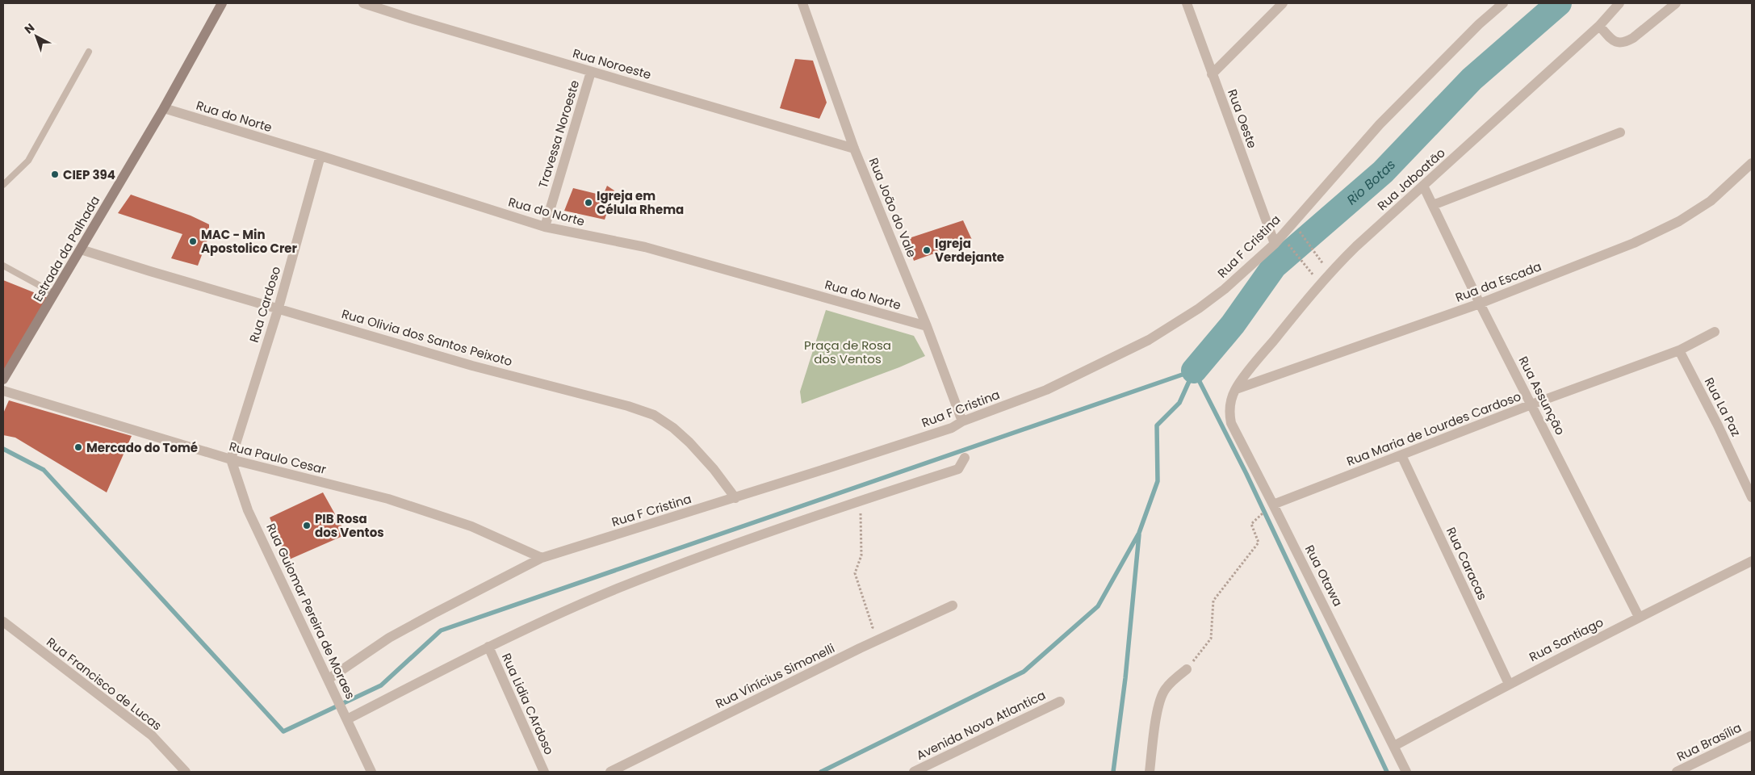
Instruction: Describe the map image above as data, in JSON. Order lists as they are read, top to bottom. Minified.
{"streets":{"main road":["Estrada da Palhada"],"street":["Rua Noroeste","Rua do Norte","Rua Oeste","Travessa Noroeste","Rua Jaboatão","Rua João do Vale","Rua F Cristina","Rua da Escada","Rua Cardoso","Rua Olivia dos Santos Peixoto","Rua Assunção","Rua La Paz","Rua Maria de Lourdes Cardoso","Rua Paulo Cesar","Rua Caracas","Rua Otawa","Rua Guiomar Pereira de Moraes","Rua Santiago","Rua Vinícius Simonelli","Rua Francisco de Lucas","Rua Lidia CArdoso","Avenida Nova Atlantica","Rua Brasília"]},"crossings":[["Rua Noroeste","Travessa Noroeste"],["Rua Noroeste","Rua João do Vale"],["Rua do Norte","Travessa Noroeste"],["Rua do Norte","Rua João do Vale"],["Rua do Norte","Estrada da Palhada"],["Rua do Norte","Rua Cardoso"],["Rua Oeste","Rua F Cristina"],["Rua Jaboatão","Rua da Escada"],["Rua Jaboatão","Rua Assunção"],["Rua Jaboatão","Rua Otawa"],["Rua João do Vale","Rua F Cristina"],["Rua F Cristina","Rua Olivia dos Santos Peixoto"],["Rua F Cristina","Rua Paulo Cesar"],["Rua F Cristina","Rua Guiomar Pereira de Moraes"],["Estrada da Palhada","Rua Olivia dos Santos Peixoto"],["Rua da Escada","Rua Assunção"],["Rua da Escada","Rua Otawa"],["Rua Cardoso","Rua Olivia dos Santos Peixoto"],["Rua Cardoso","Rua Paulo Cesar"],["Rua Cardoso","Rua Guiomar Pereira de Moraes"],["Rua Assunção","Rua Maria de Lourdes Cardoso"],["Rua Assunção","Rua Santiago"],["Rua La Paz","Rua Maria de Lourdes Cardoso"],["Rua Maria de Lourdes Cardoso","Rua Caracas"],["Rua Maria de Lourdes Cardoso","Rua Otawa"],["Rua Paulo Cesar","Rua Guiomar Pereira de Moraes"],["Rua Caracas","Rua Santiago"],["Rua Otawa","Rua Santiago"]],"water":["Rio Botas"],"parks":["Praça de Rosa dos Ventos"],"places":["CIEP 394","Igreja em Célula Rhema","MAC - Min Apostolico Crer","Igreja Verdejante","Mercado do Tomé","PIB Rosa dos Ventos"],"north":"top left"}
